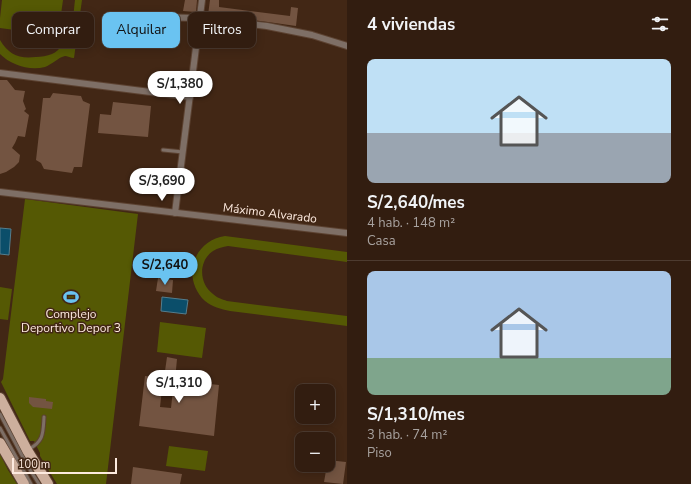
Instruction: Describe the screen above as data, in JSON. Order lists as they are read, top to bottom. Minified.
{"streets":{"street":["Máximo Alvarado"]},"places":{"sports":["Complejo Deportivo Depor 3"]},"scale_bar":"100 m","page":{"heading":"4 viviendas","chip":["Comprar","Alquilar","Filtros"],"list":[{"name":"S/2,640/mes","note":"4 hab. · 148 m² · Casa"},{"name":"S/1,310/mes","note":"3 hab. · 74 m² · Piso"}],"price":["S/1,380","S/3,690","S/2,640","S/1,310"],"map_buttons":["+","−"],"scale":"100 m"}}
